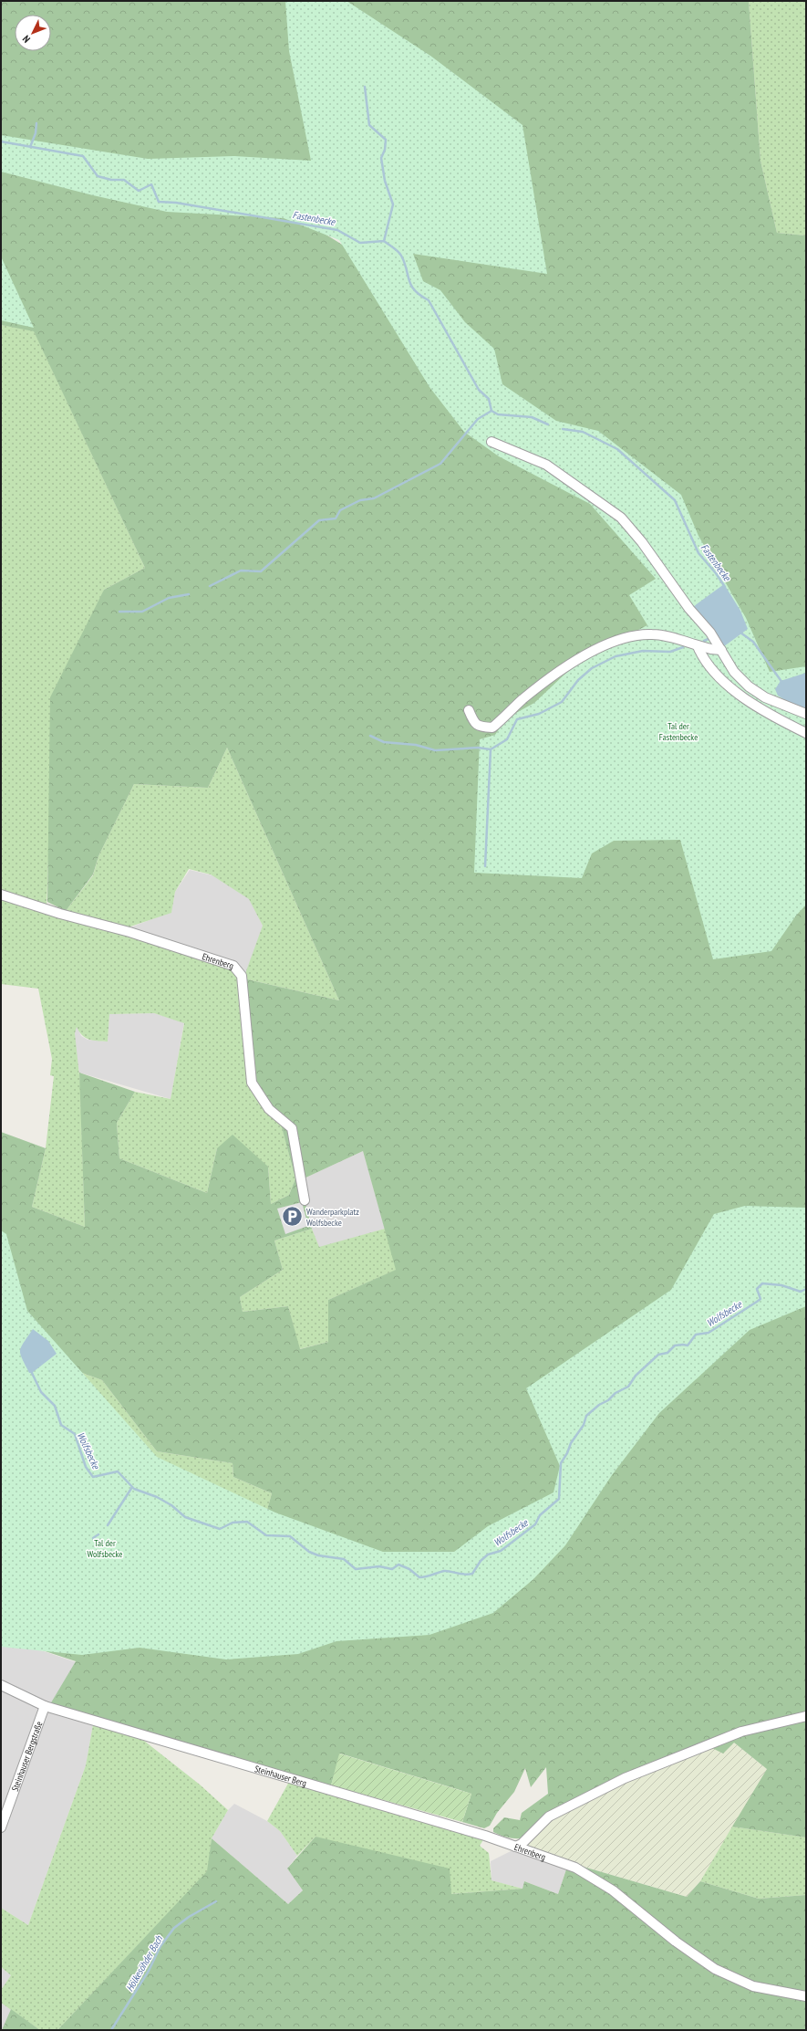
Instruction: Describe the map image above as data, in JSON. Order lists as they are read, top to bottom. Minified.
{"streets":{"street":["Ehrenberg","Steinhauser Bergstraße","Steinhauser Berg"]},"crossings":[["Ehrenberg","Steinhauser Berg"],["Steinhauser Bergstraße","Steinhauser Berg"]],"water":["Fastenbecke","Wolfsbecke","Hölkesöhder Bach"],"parks":["Tal der Fastenbecke","Tal der Wolfsbecke"],"places":{"parking":["Wanderparkplatz Wolfsbecke"]},"north":"bottom left"}
